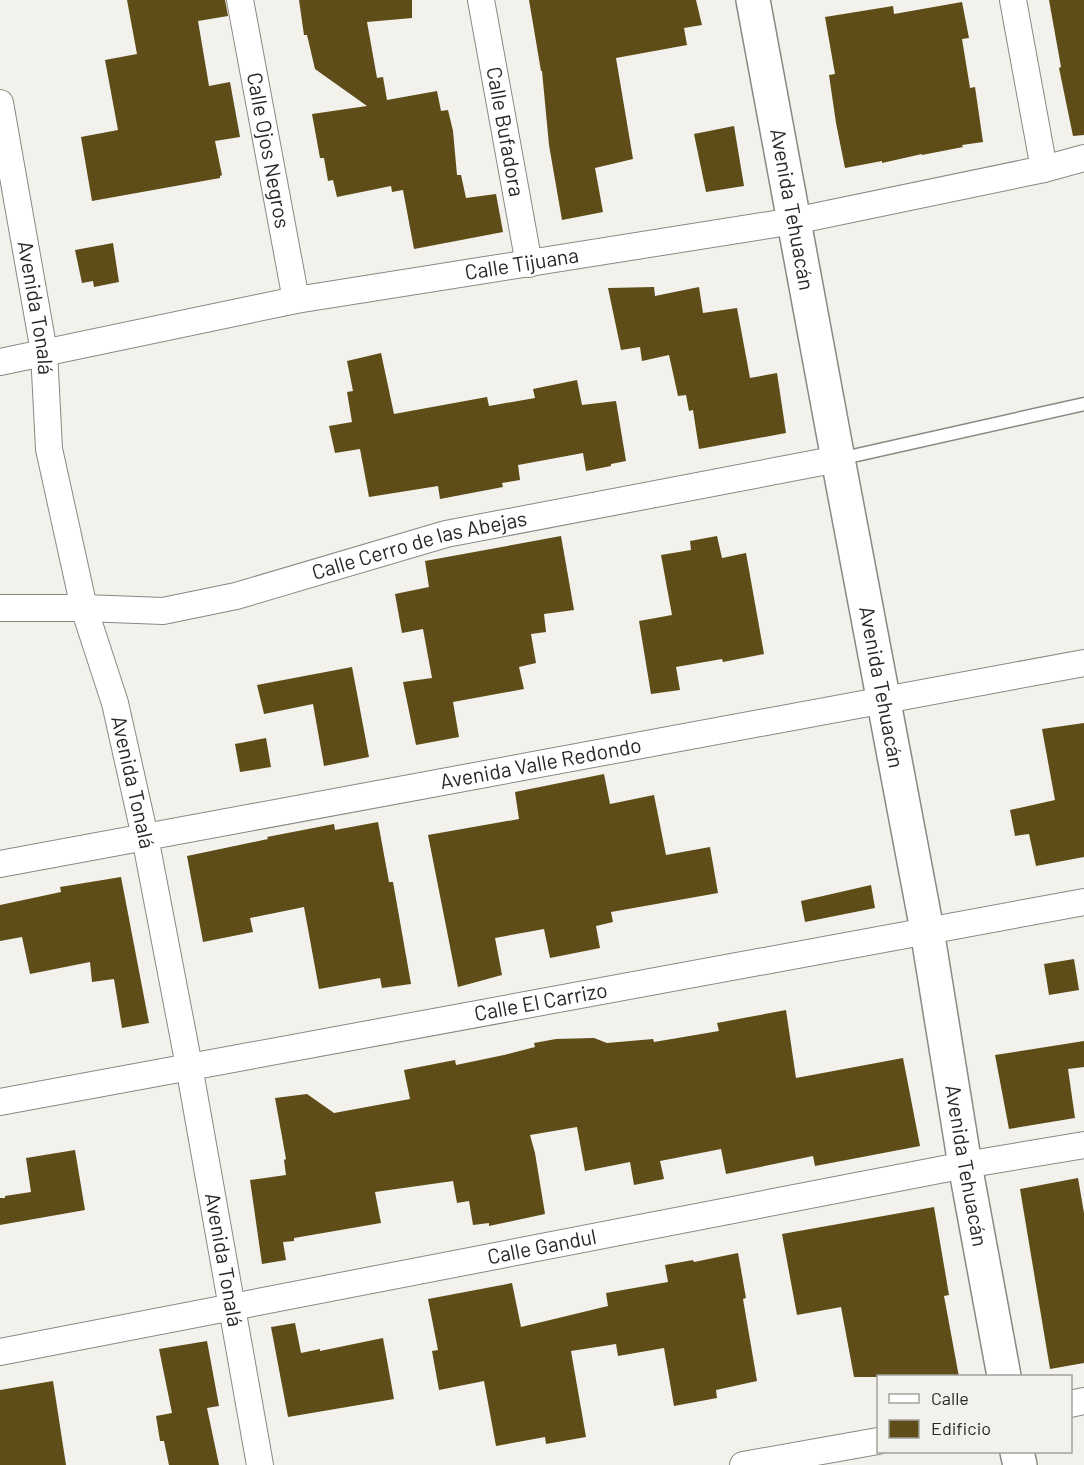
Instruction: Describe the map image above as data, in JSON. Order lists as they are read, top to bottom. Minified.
{"streets":{"street":["Calle Bufadora","Calle Ojos Negros","Avenida Tehuacán","Calle Tijuana","Avenida Tonalá","Calle Cerro de las Abejas","Avenida Valle Redondo","Calle El Carrizo","Calle Gandul"]},"crossings":[["Calle Bufadora","Calle Tijuana"],["Calle Ojos Negros","Calle Tijuana"],["Avenida Tehuacán","Calle Tijuana"],["Avenida Tehuacán","Calle Cerro de las Abejas"],["Avenida Tehuacán","Avenida Valle Redondo"],["Avenida Tehuacán","Calle El Carrizo"],["Avenida Tehuacán","Calle Gandul"],["Calle Tijuana","Avenida Tonalá"],["Avenida Tonalá","Calle Cerro de las Abejas"],["Avenida Tonalá","Avenida Valle Redondo"],["Avenida Tonalá","Calle El Carrizo"],["Avenida Tonalá","Calle Gandul"]],"legend":["Calle","Edificio"]}
